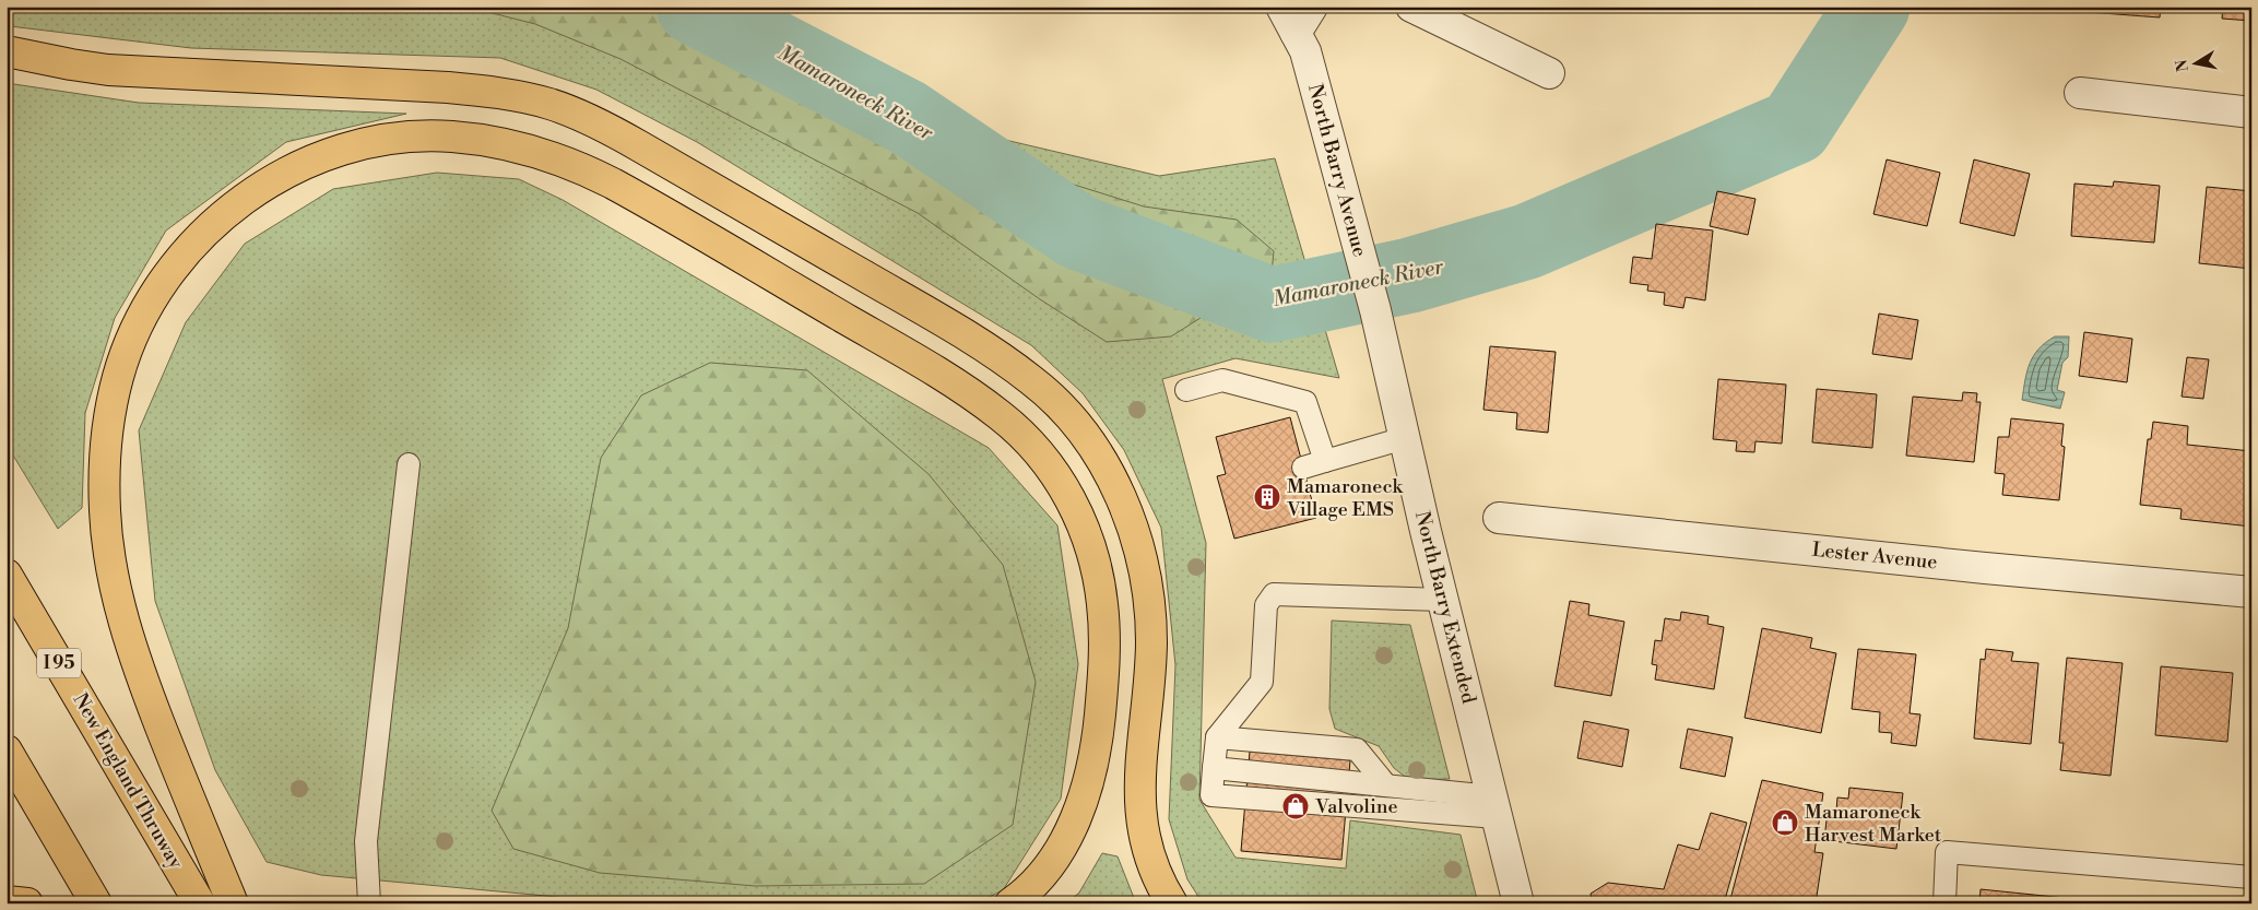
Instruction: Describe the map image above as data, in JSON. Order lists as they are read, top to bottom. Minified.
{"streets":{"main road":["I 95","New England Thruway"],"street":["North Barry Avenue","Lester Avenue","North Barry Extended"]},"crossings":[["North Barry Avenue","North Barry Extended"]],"water":["Mamaroneck River"],"places":{"building":["Mamaroneck Village EMS"],"shop":["Valvoline","Mamaroneck Harvest Market"]},"north":"left"}
